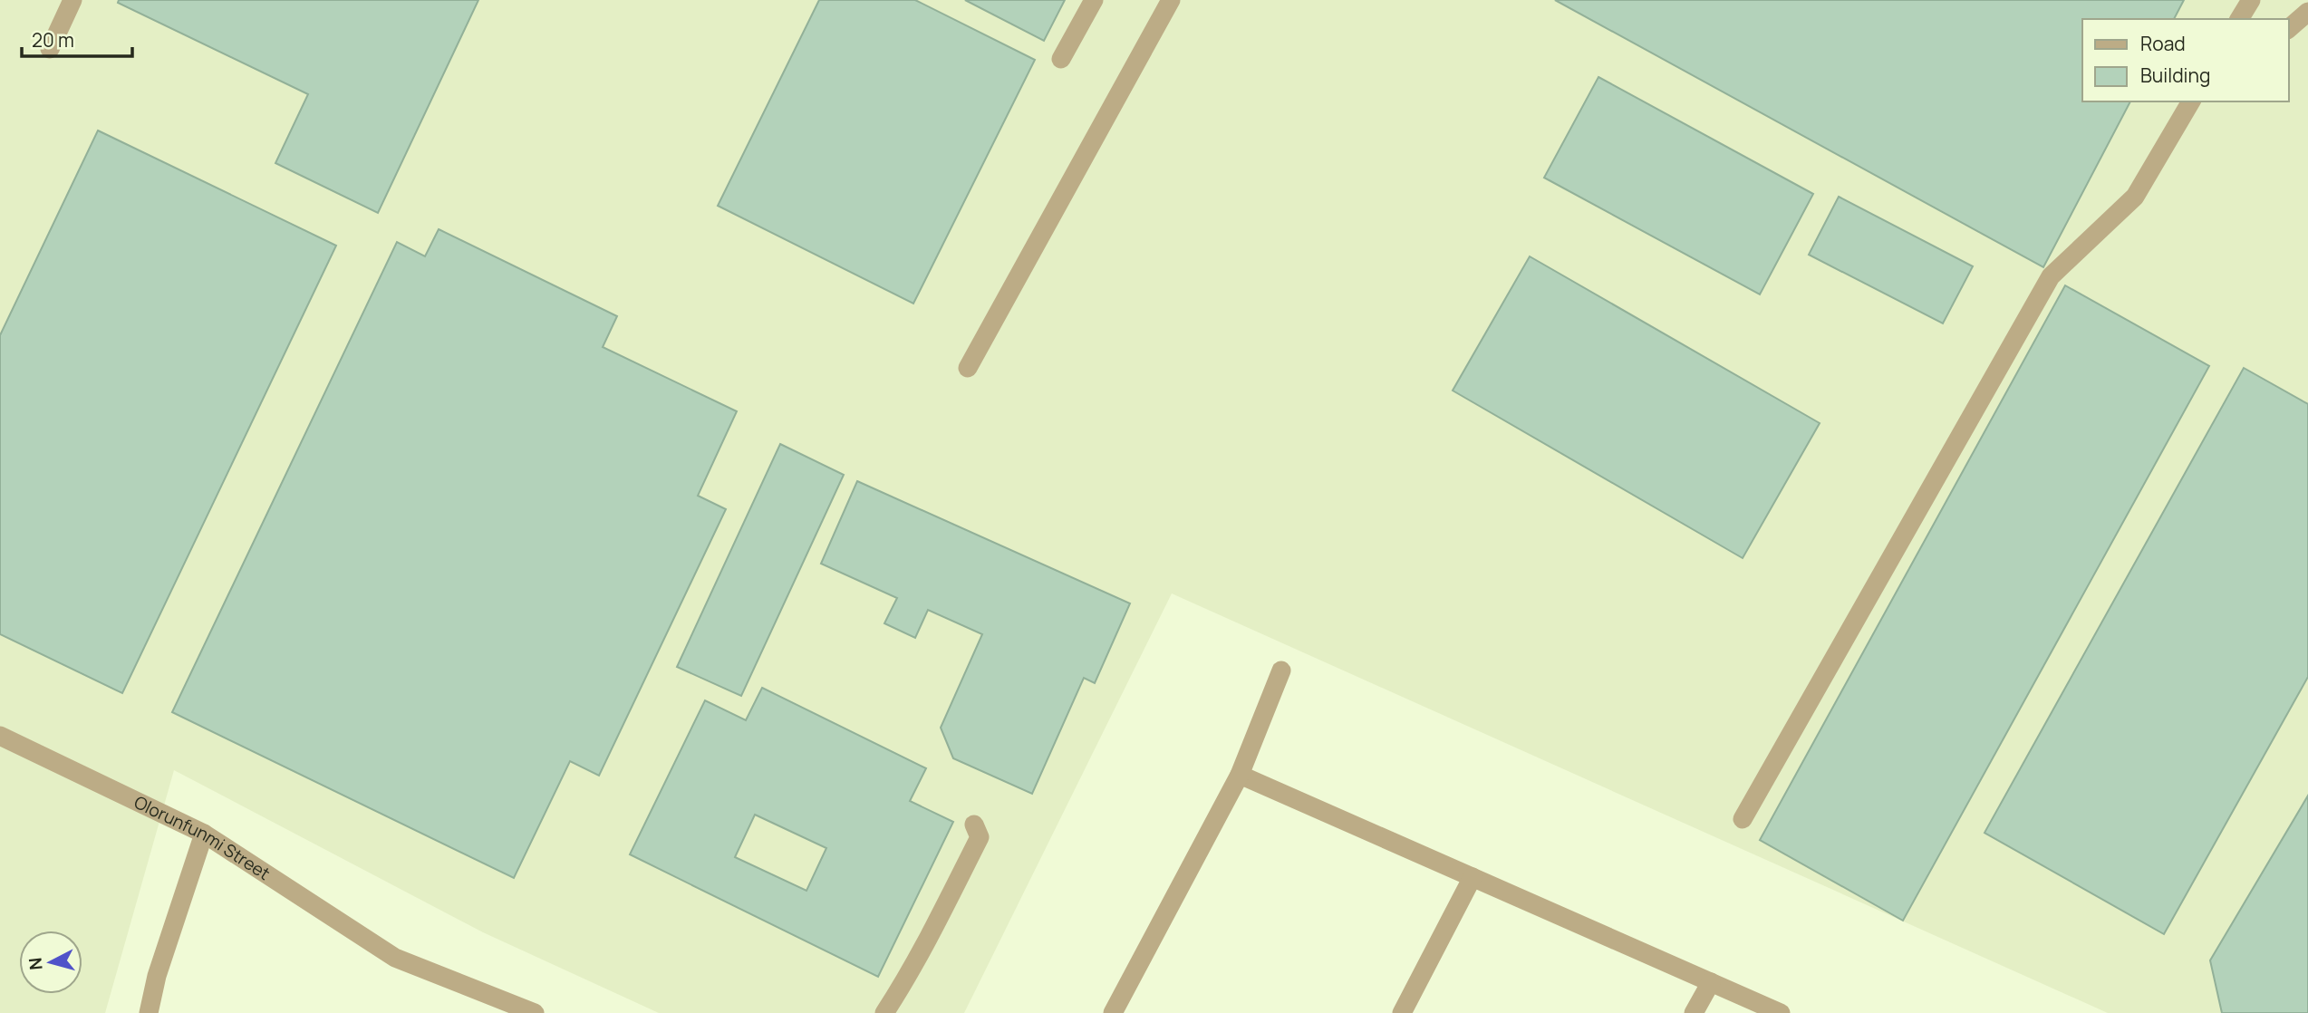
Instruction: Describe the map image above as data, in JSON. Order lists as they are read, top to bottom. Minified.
{"streets":{"street":["Olorunfunmi Street"]},"legend":["Road","Building"],"scale_bar":"20 m","north":"left"}
